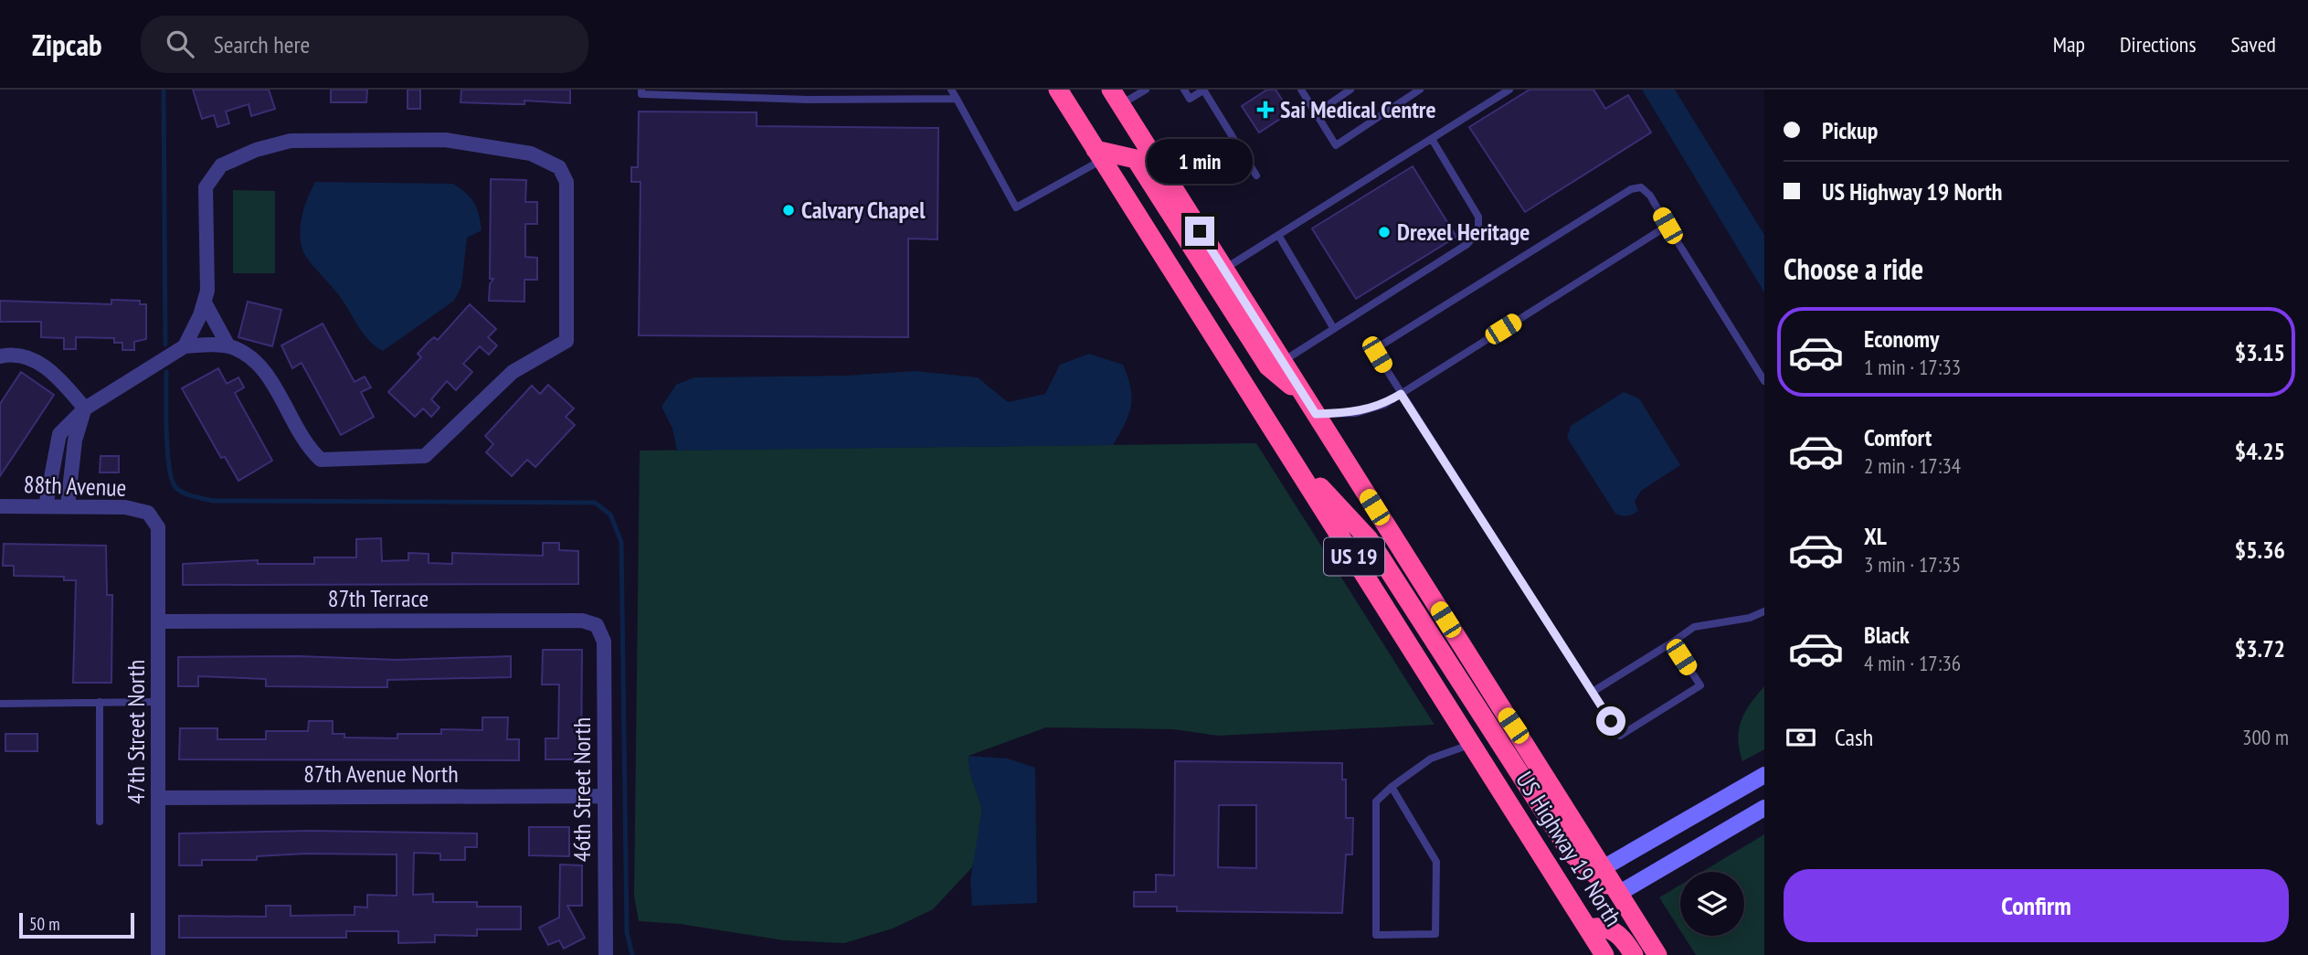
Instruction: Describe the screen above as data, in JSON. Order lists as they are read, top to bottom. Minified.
{"streets":{"highway":["US 19","US Highway 19 North"],"street":["88th Avenue","87th Terrace","47th Street North","87th Avenue North","46th Street North"]},"crossings":[["88th Avenue","47th Street North"],["87th Terrace","47th Street North"],["87th Terrace","46th Street North"],["47th Street North","87th Avenue North"],["87th Avenue North","46th Street North"]],"places":{"health":["Sai Medical Centre"],"other":["Calvary Chapel","Drexel Heritage"]},"scale_bar":"50 m","page":{"header":"Zipcab","search":"Search here","nav":["Map","Directions","Saved"],"banner":["Pickup","US Highway 19 North"],"bubble":"1 min","heading":"Choose a ride","list":[{"name":"Economy","note":"1 min · 17:33","value":"$3.15"},{"name":"Comfort","note":"2 min · 17:34","value":"$4.25"},{"name":"XL","note":"3 min · 17:35","value":"$5.36"},{"name":"Black","note":"4 min · 17:36","value":"$3.72"}],"pay":["Cash","300 m"],"buttons":"Confirm","scale":"50 m"}}
